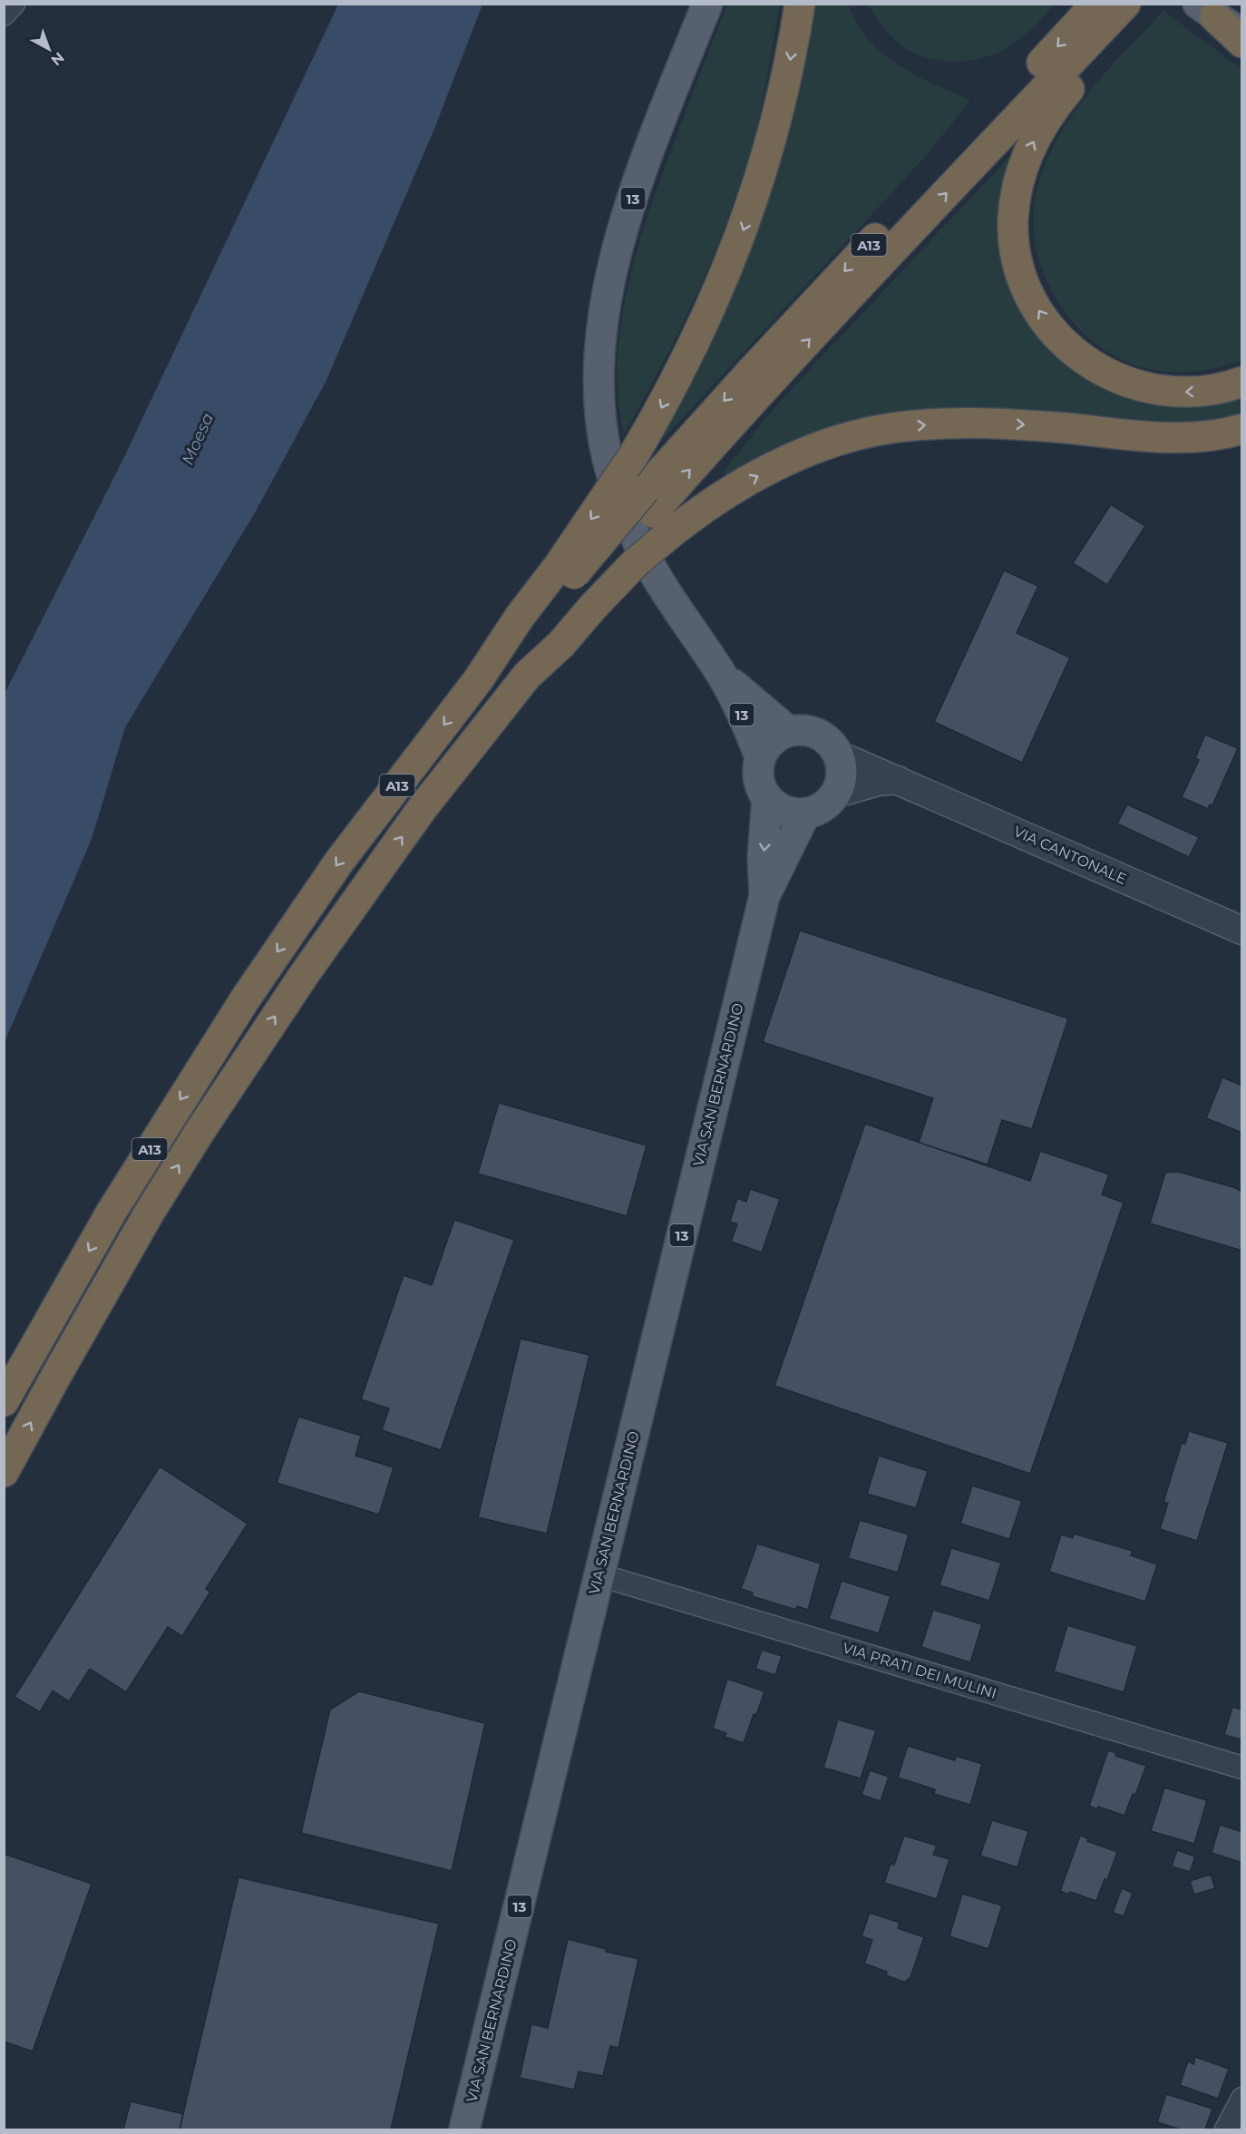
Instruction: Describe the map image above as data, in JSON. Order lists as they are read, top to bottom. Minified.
{"streets":{"highway":["A13"],"main road":["13","VIA SAN BERNARDINO"],"street":["VIA CANTONALE","VIA PRATI DEI MULINI"]},"crossings":[["13","VIA CANTONALE"],["13","VIA SAN BERNARDINO"],["VIA CANTONALE","VIA SAN BERNARDINO"],["VIA SAN BERNARDINO","VIA PRATI DEI MULINI"]],"water":["Moesa"],"north":"bottom right"}
